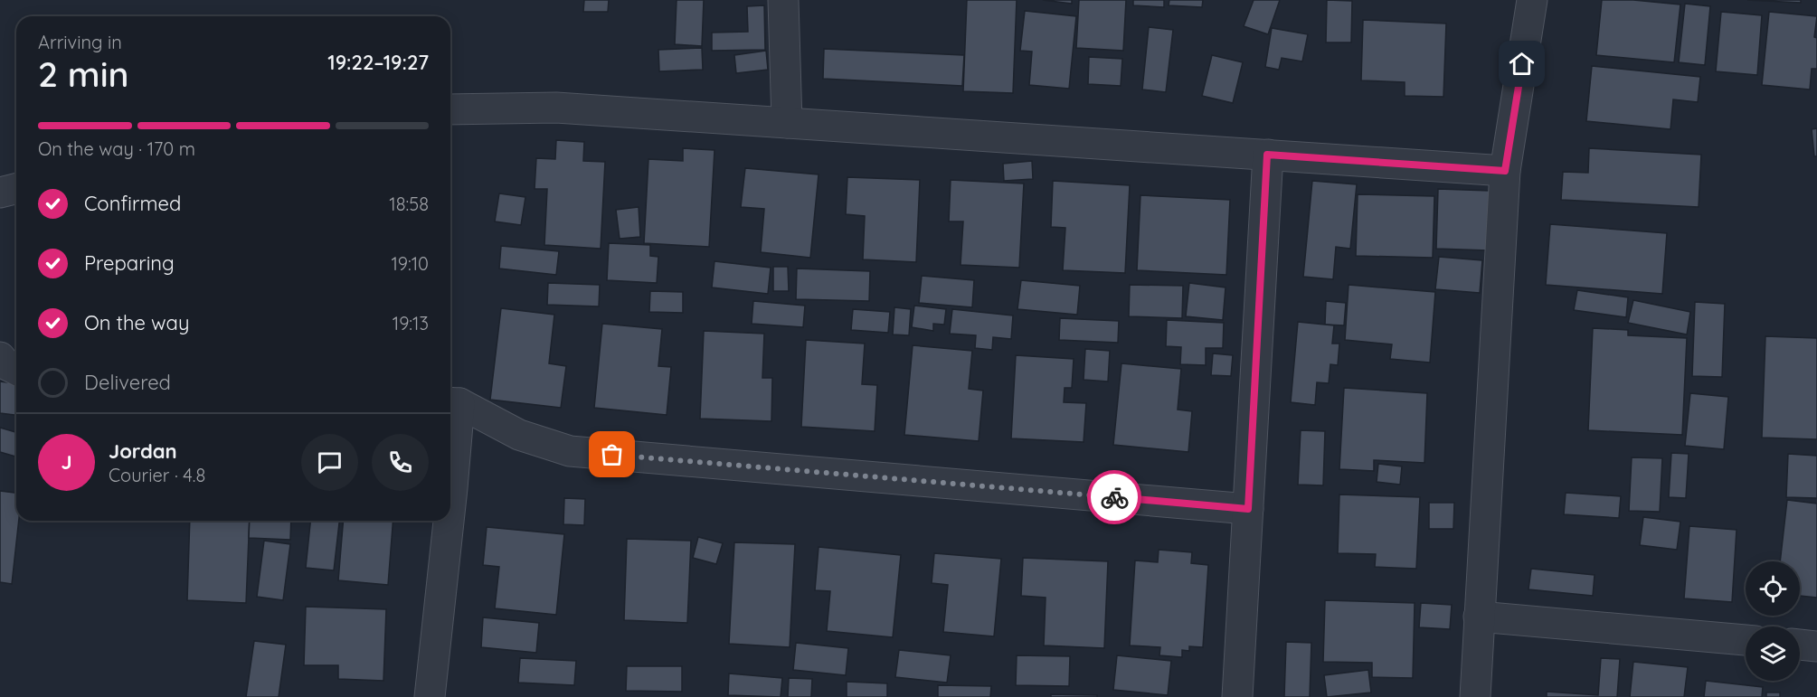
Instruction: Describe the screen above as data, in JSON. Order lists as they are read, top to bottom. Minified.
{"page":{"heading":["2 min","Arriving in","19:22–19:27"],"panel":["Jordan","Courier · 4.8"],"bar":"On the way · 170 m","list":[["Confirmed","18:58"],["Preparing","19:10"],["On the way","19:13"],"Delivered"],"round":"J"}}
